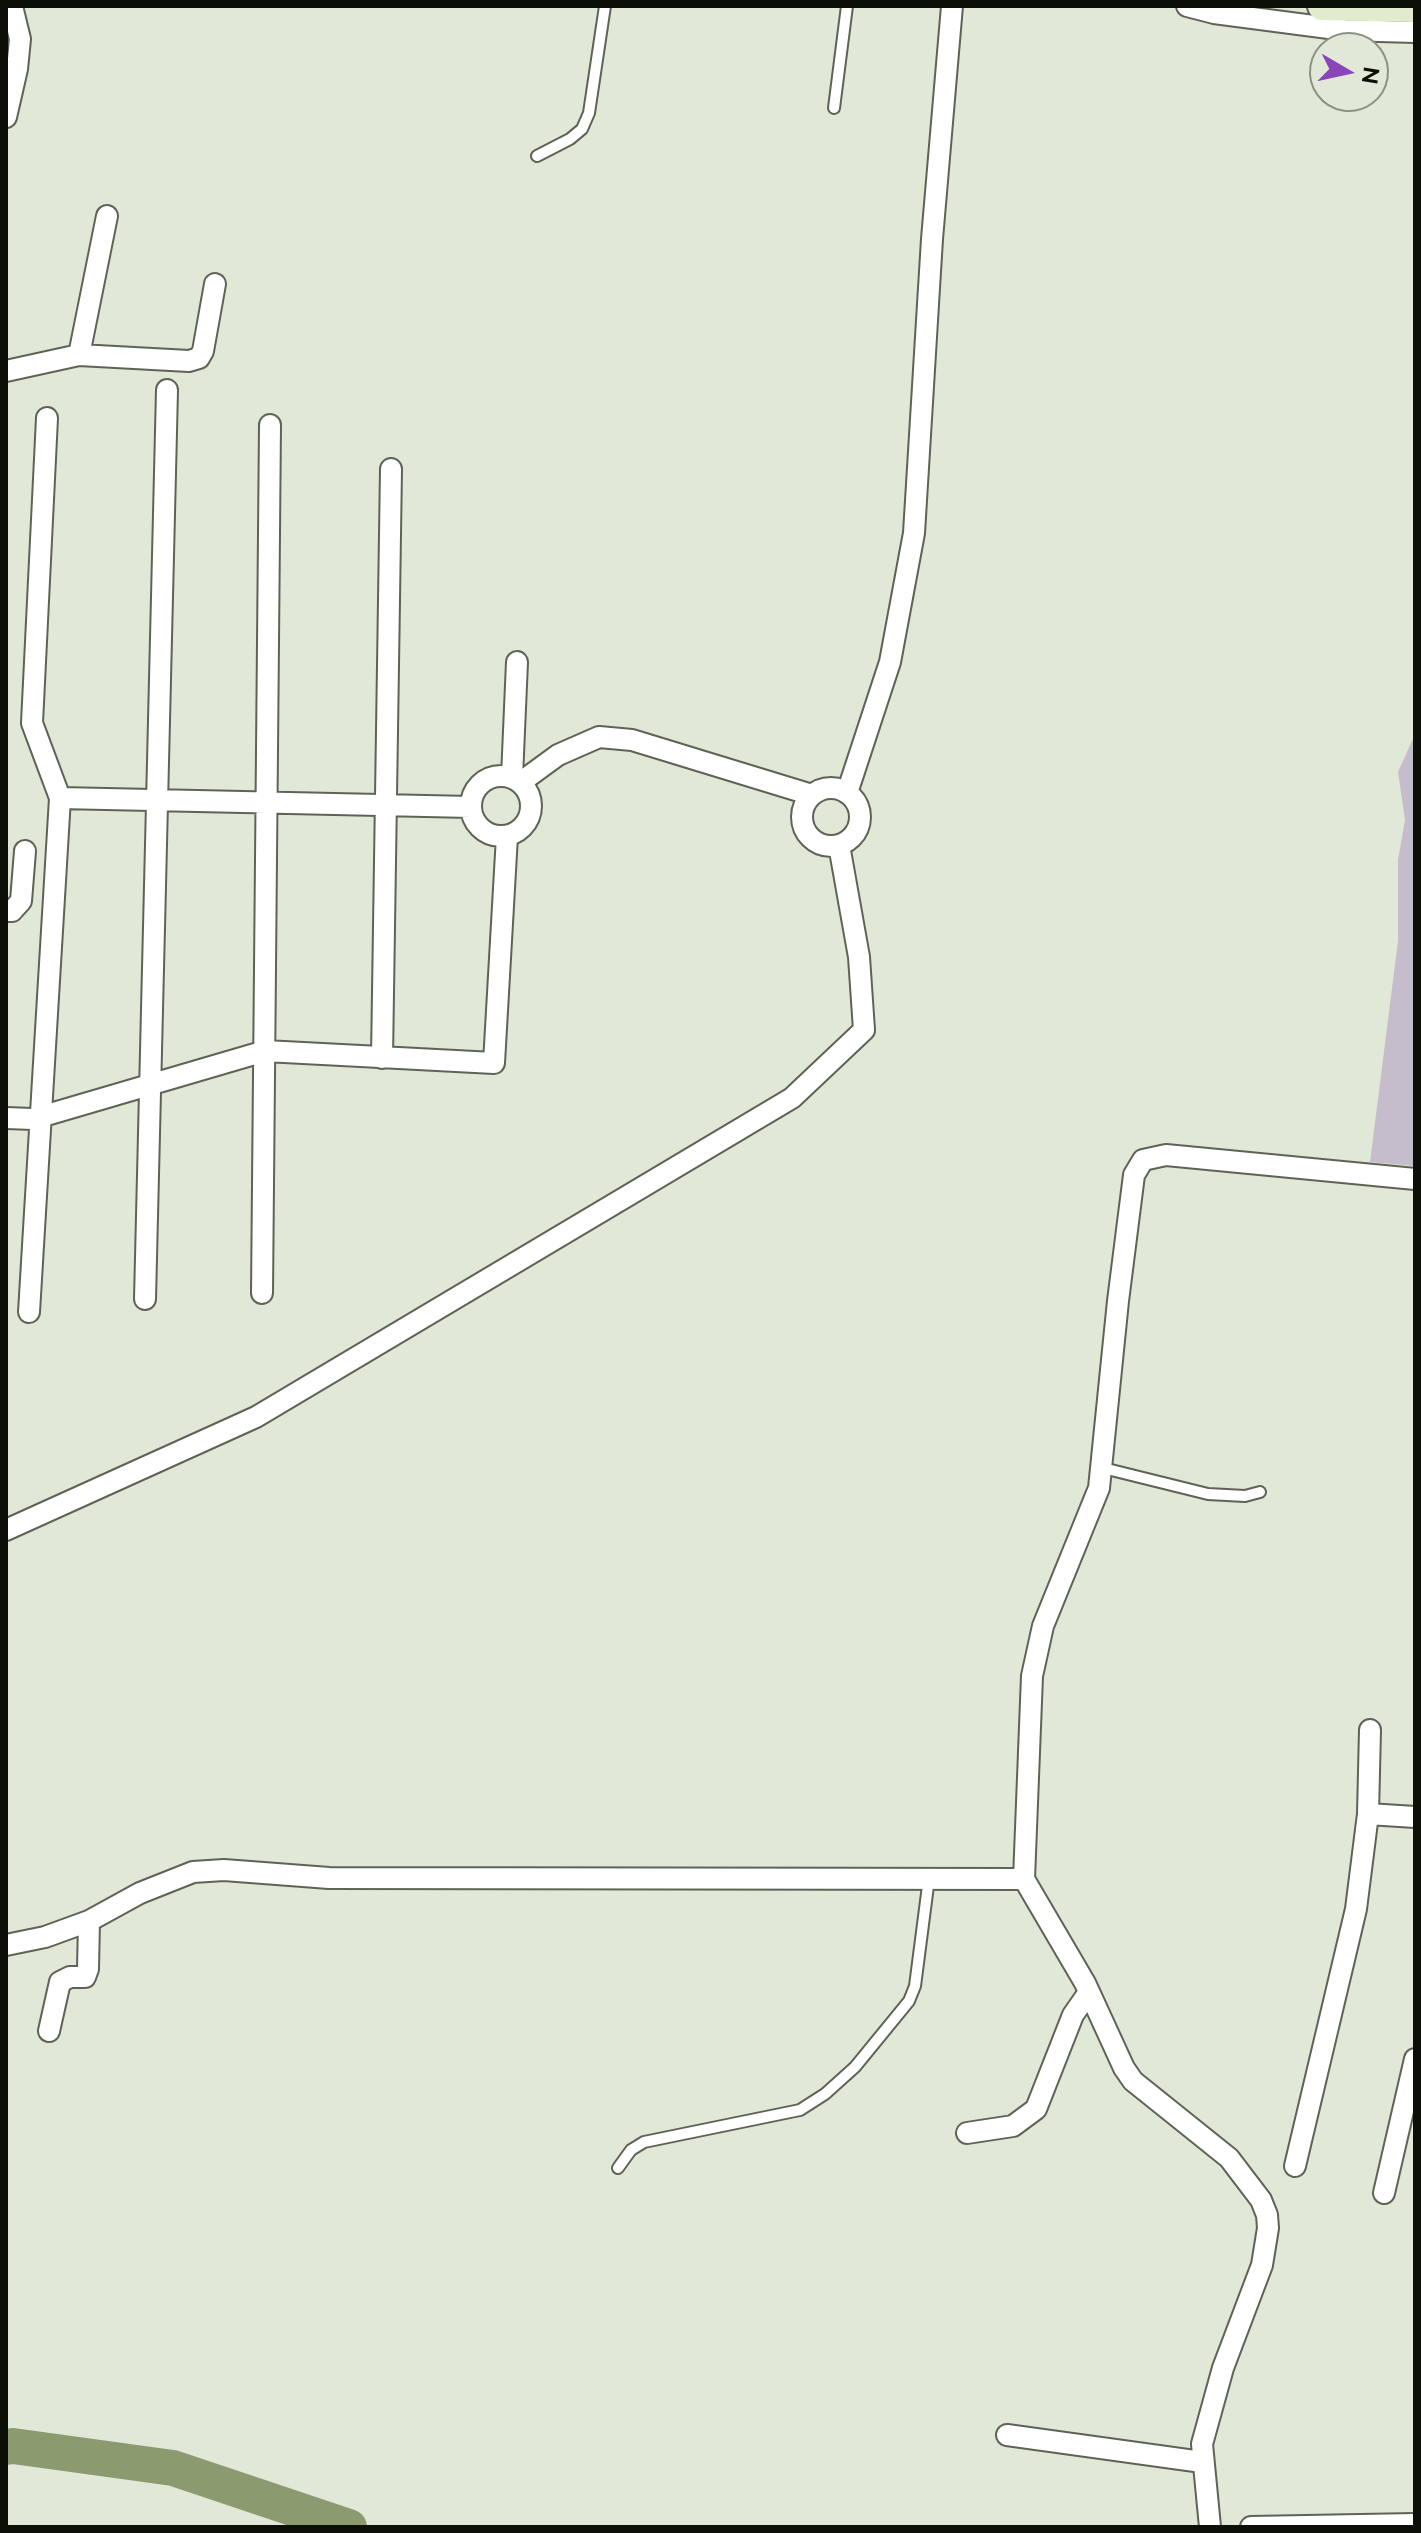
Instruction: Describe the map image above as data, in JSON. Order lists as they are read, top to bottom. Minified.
{"north":"right"}
